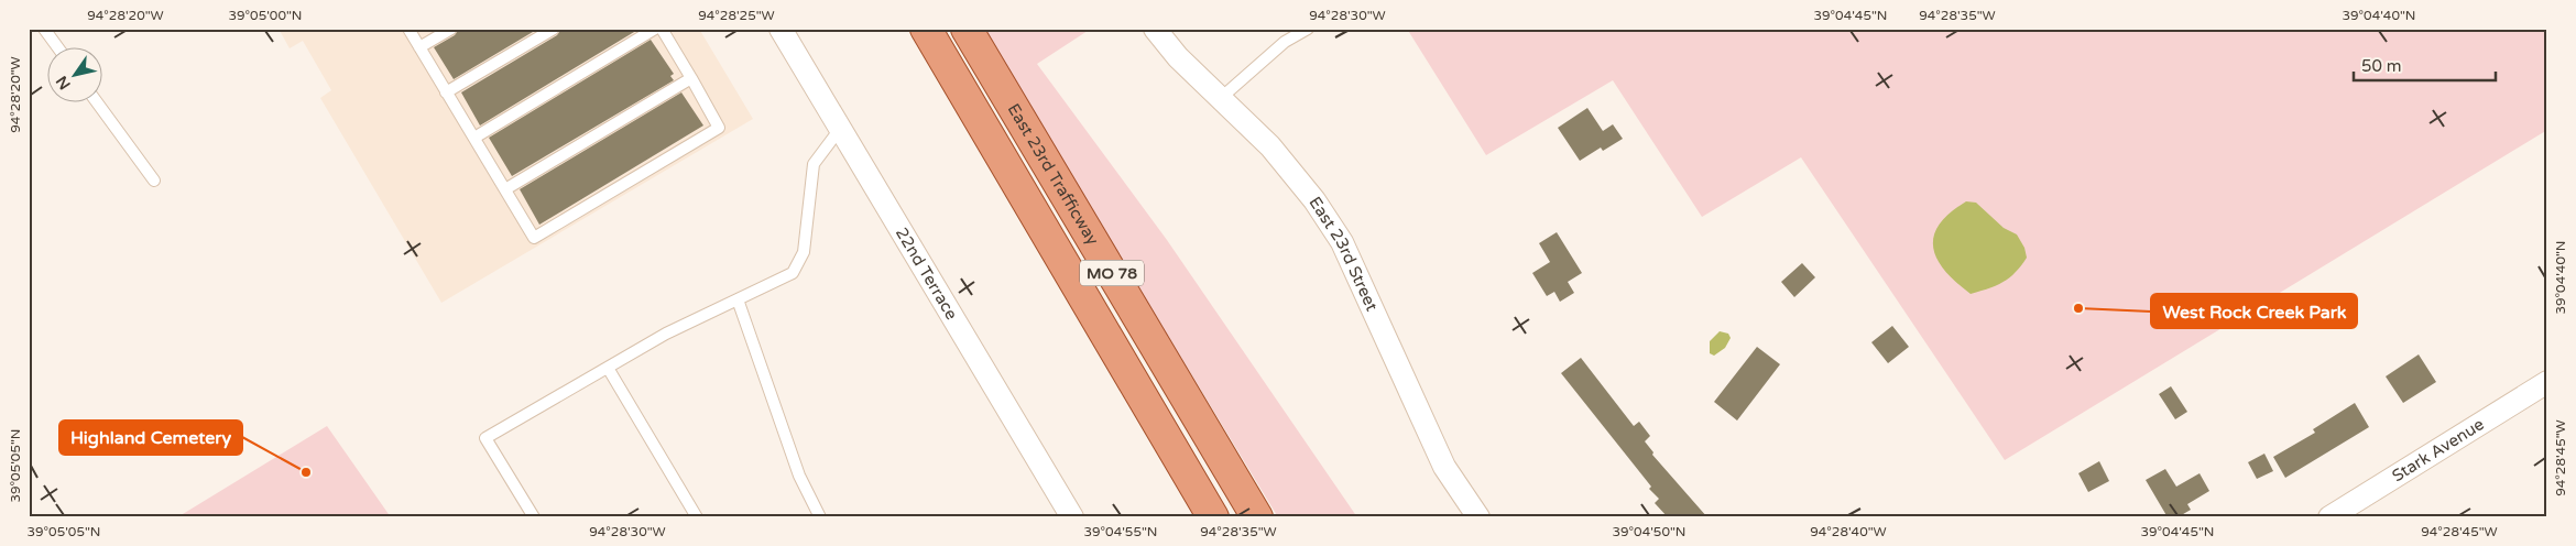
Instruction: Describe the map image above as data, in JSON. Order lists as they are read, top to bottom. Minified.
{"streets":{"main road":["East 23rd Trafficway","MO 78"],"street":["East 23rd Street","22nd Terrace","Stark Avenue"]},"places":["West Rock Creek Park","Highland Cemetery"],"scale_bar":"50 m","north":"bottom left","coordinates":["94°28'20\"W","39°05'00\"N","94°28'25\"W","94°28'30\"W","39°04'45\"N","94°28'35\"W","39°04'40\"N","94°28'45\"W","39°05'05\"N","39°04'55\"N","39°04'50\"N","94°28'40\"W"]}
